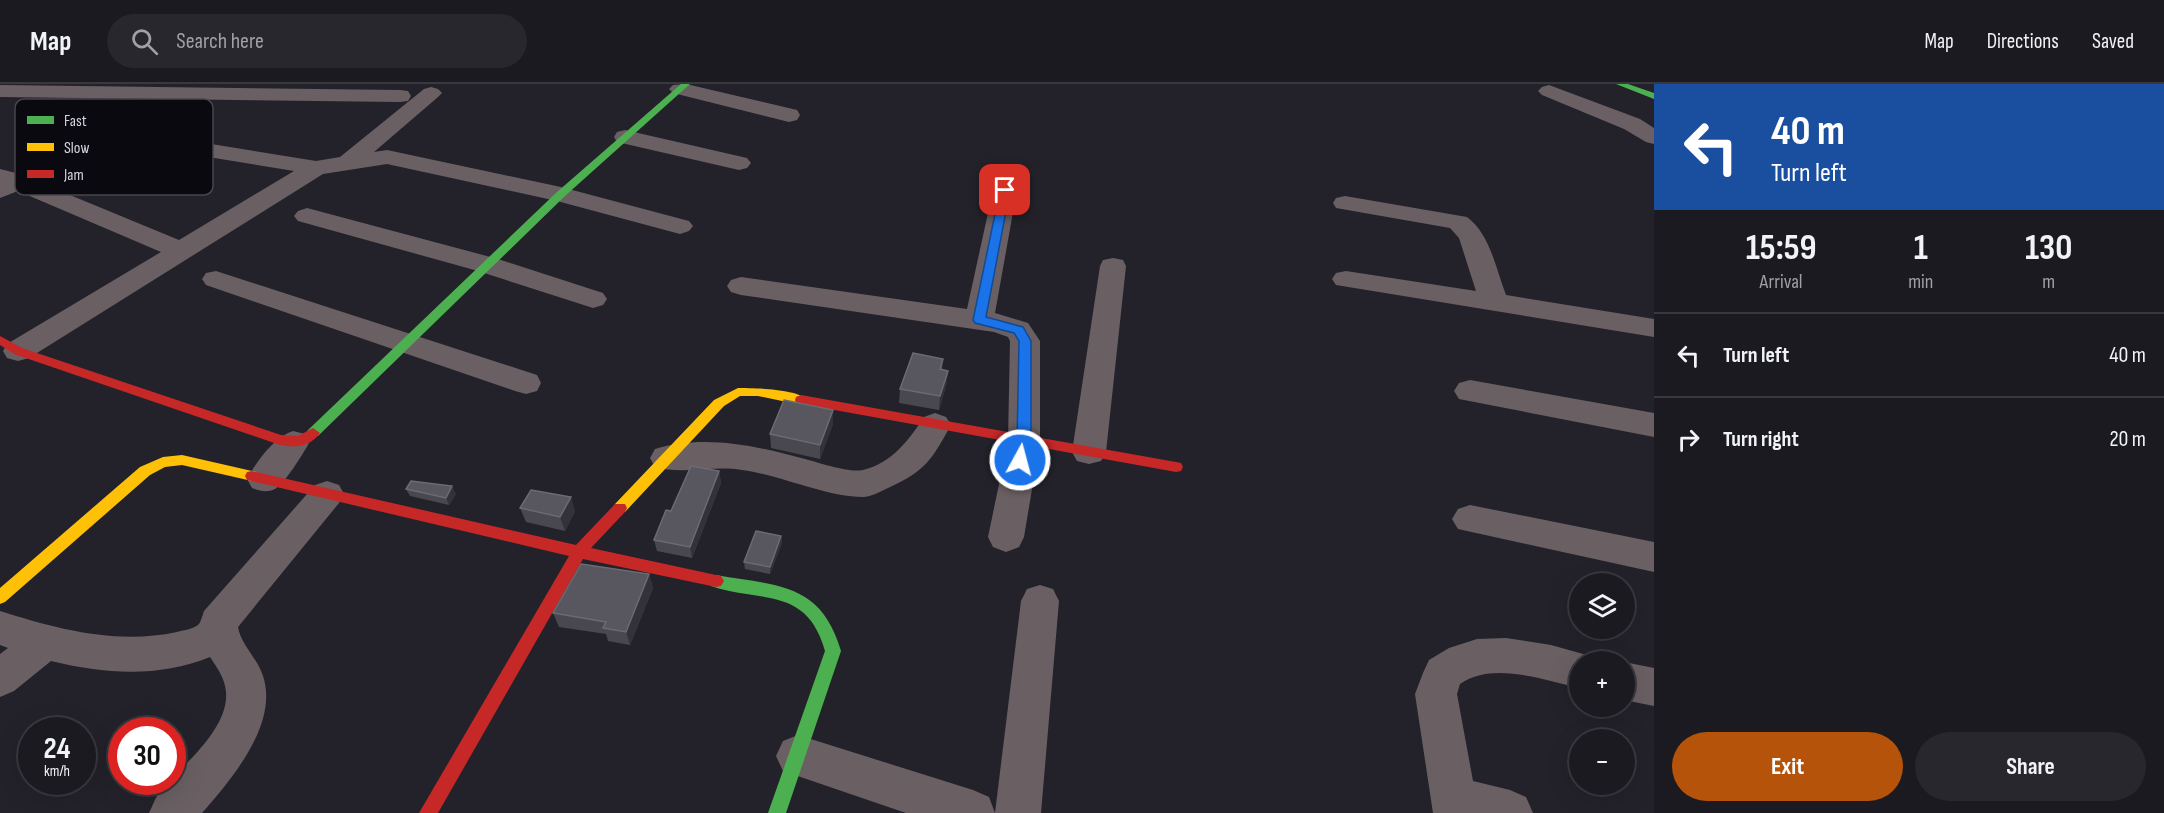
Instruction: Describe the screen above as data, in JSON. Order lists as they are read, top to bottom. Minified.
{"legend":["Fast","Slow","Jam"],"page":{"header":"Map","search":"Search here","nav":["Map","Directions","Saved"],"turn":["40 m","Turn left"],"eta":["15:59","Arrival","1","min","130","m"],"list":[{"name":"Turn left","value":"40 m"},{"name":"Turn right","value":"20 m"}],"map_buttons":["+","−"],"speed":"24 km/h","limit":"30","buttons":["Exit","Share"]}}
